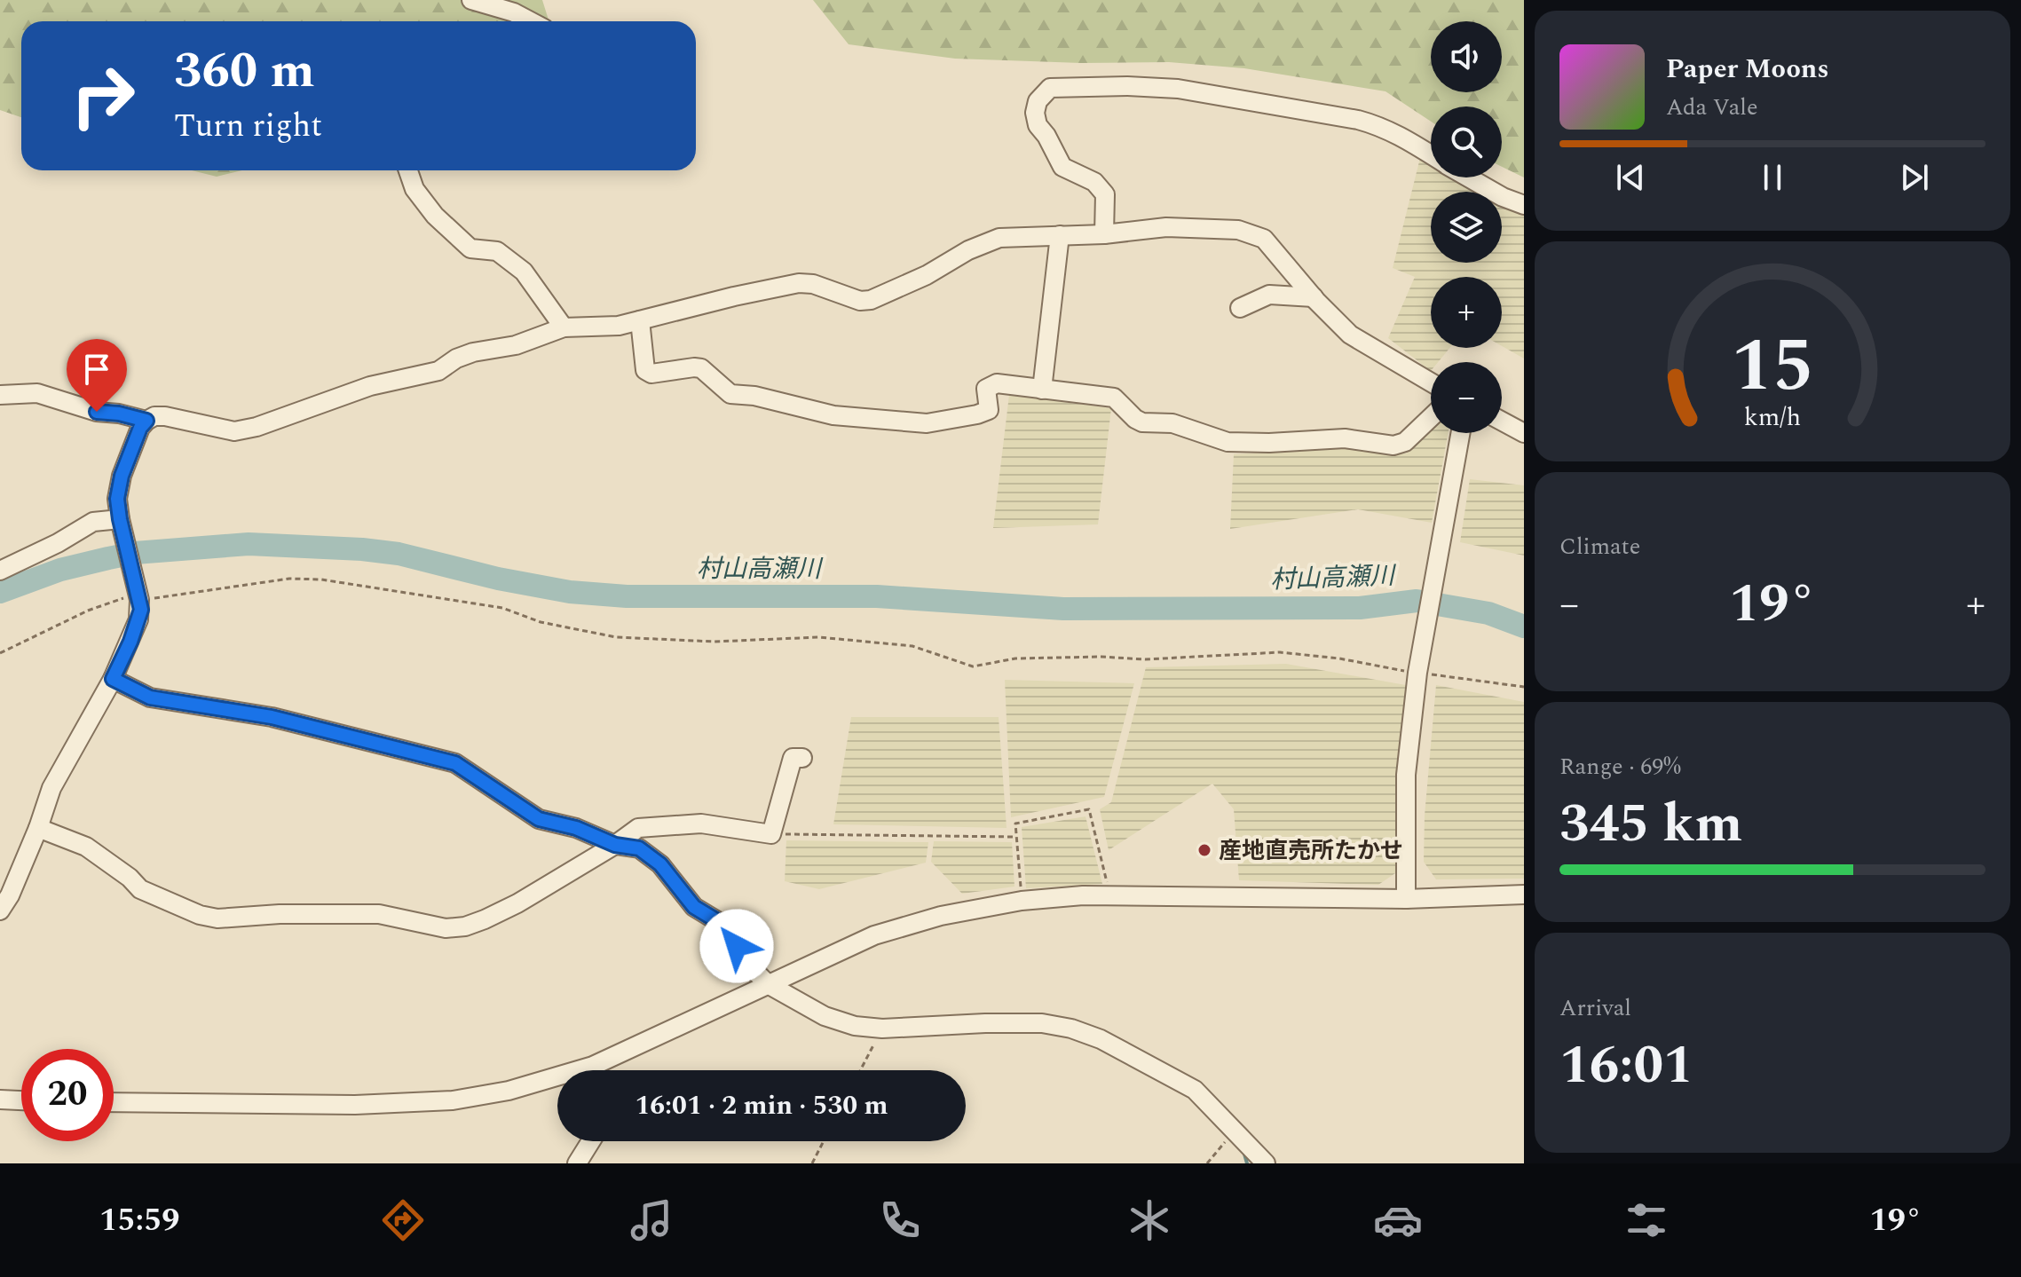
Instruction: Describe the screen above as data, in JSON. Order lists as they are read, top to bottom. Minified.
{"water":["村山高瀬川"],"places":["産地直売所たかせ"],"page":{"map_buttons":["+","−"],"turn":["360 m","Turn right"],"song":["Paper Moons","Ada Vale"],"tile":["Climate",["Range · 69%","345 km"],["Arrival","16:01"]],"heat":["−","19°","+"],"limit":"20","trip":"16:01 · 2 min · 530 m","tabs":["15:59","19°"],"gauge":["15","km/h"]}}
